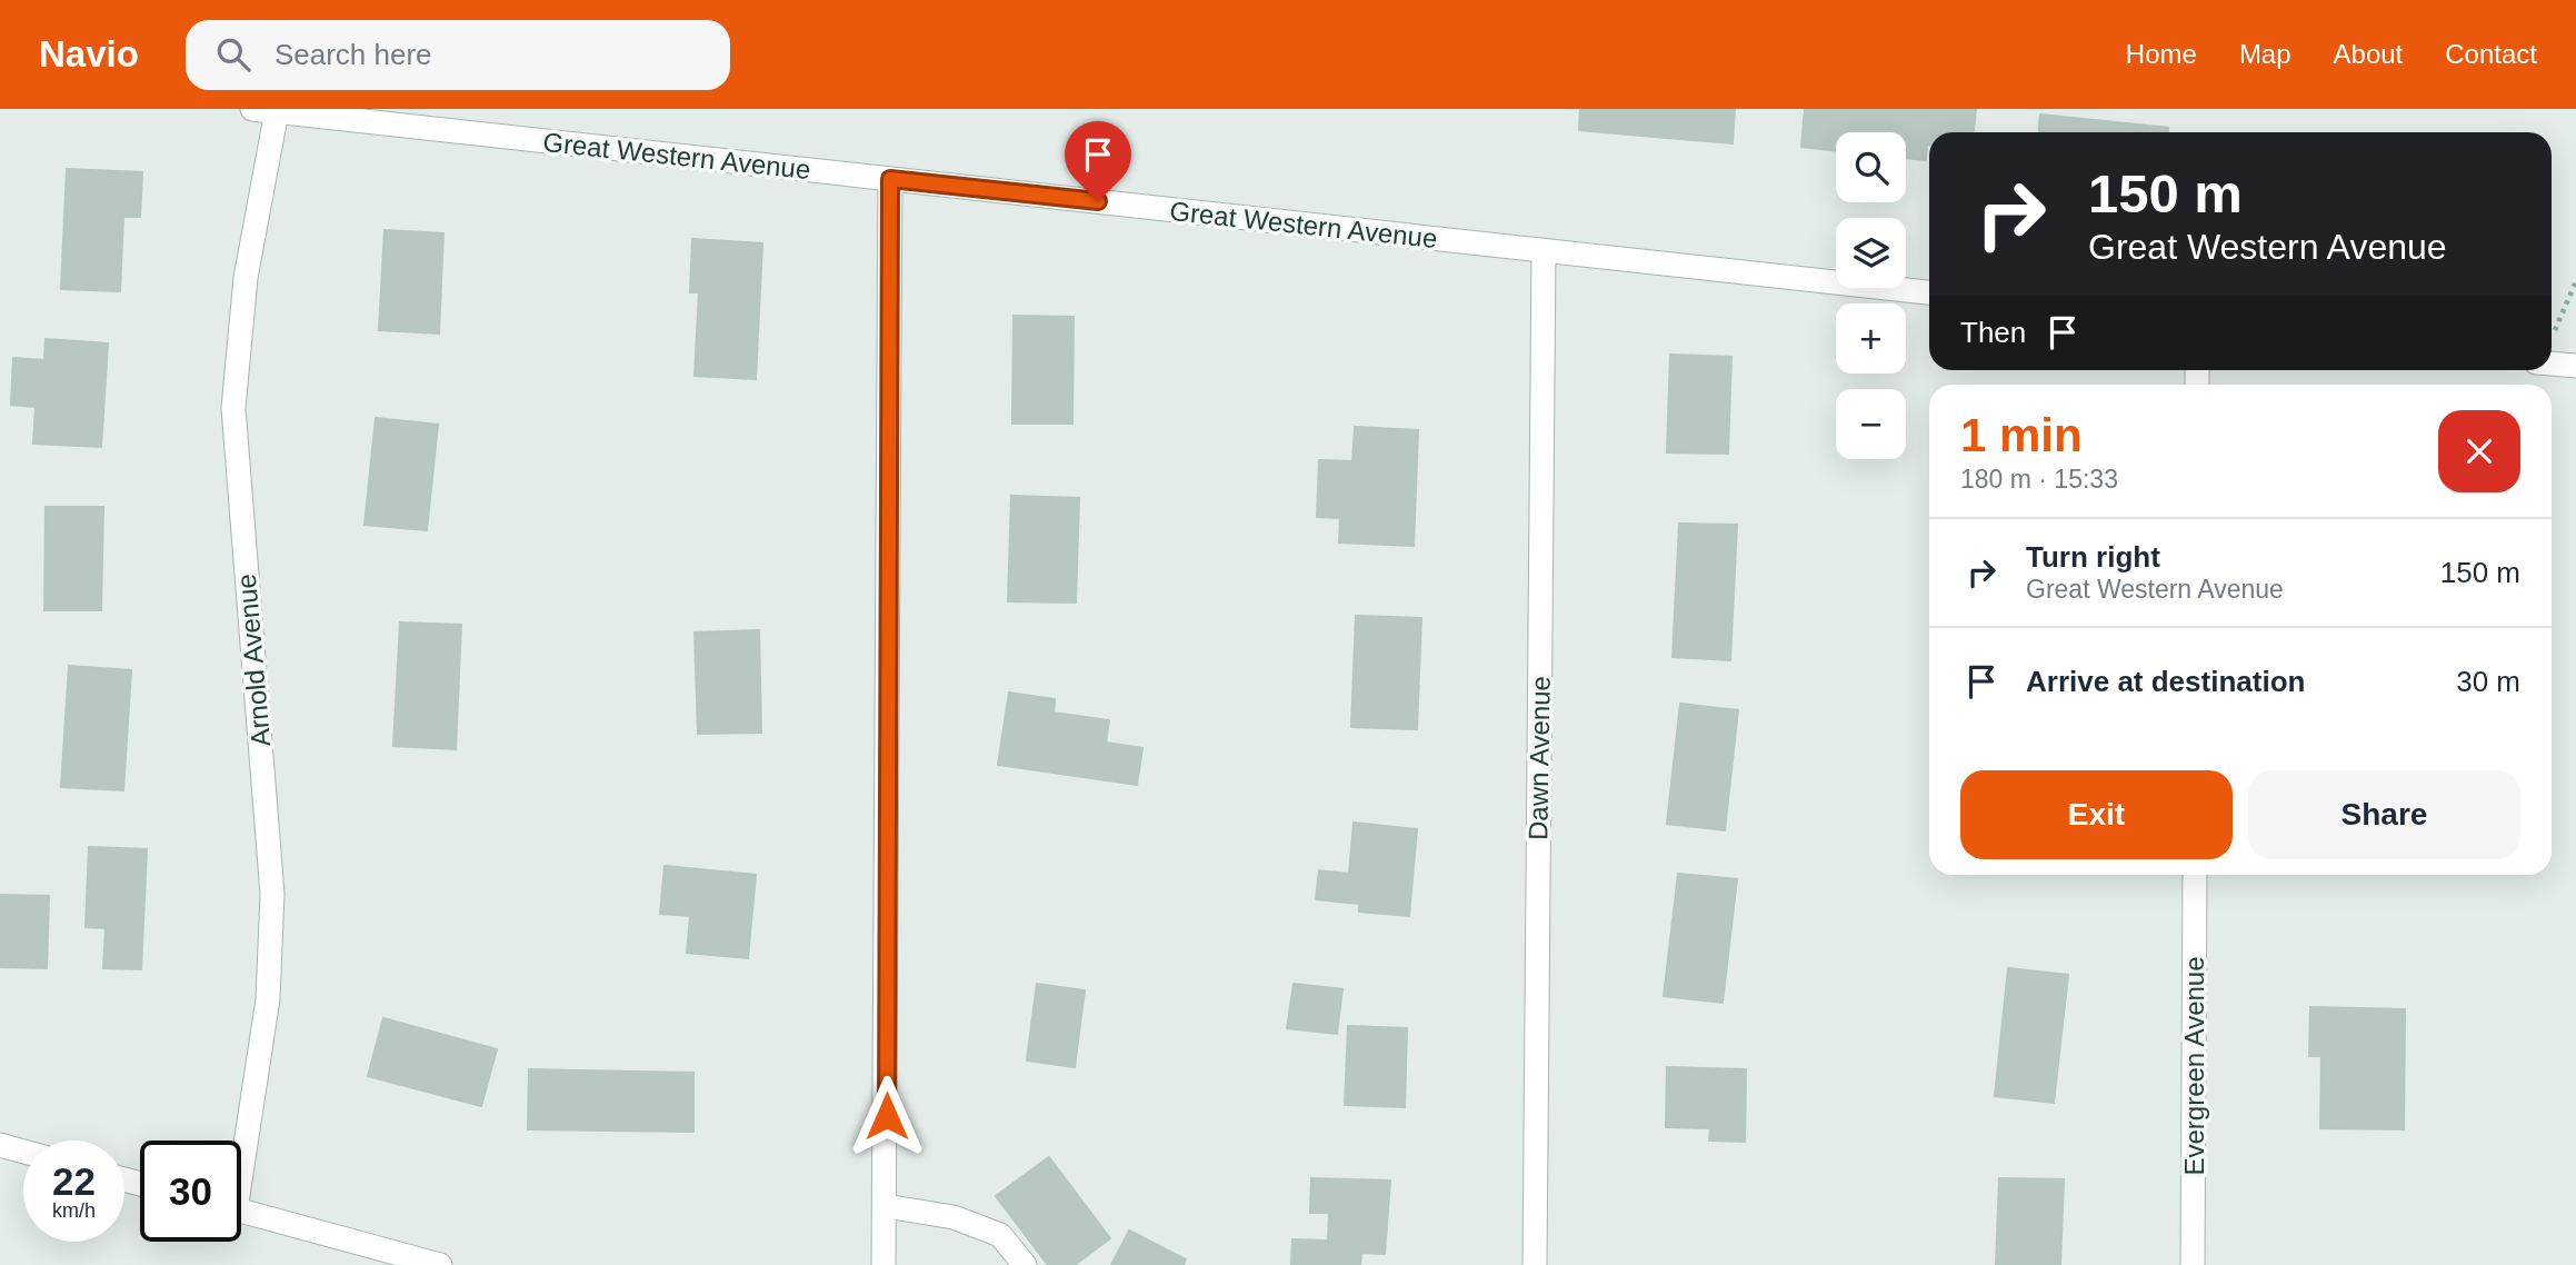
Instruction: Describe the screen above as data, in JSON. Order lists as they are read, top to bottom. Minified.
{"streets":{"street":["Great Western Avenue","Arnold Avenue","Dawn Avenue","Evergreen Avenue"]},"crossings":[["Great Western Avenue","Arnold Avenue"],["Great Western Avenue","Dawn Avenue"]],"page":{"header":"Navio","search":"Search here","nav":["Home","Map","About","Contact"],"map_buttons":["+","−"],"turn":["150 m","Great Western Avenue"],"then":"Then","heading":["1 min","180 m · 15:33"],"list":[{"name":"Turn right","note":"Great Western Avenue","value":"150 m"},{"name":"Arrive at destination","value":"30 m"}],"buttons":["Exit","Share"],"speed":"22 km/h","limit":"30"}}
